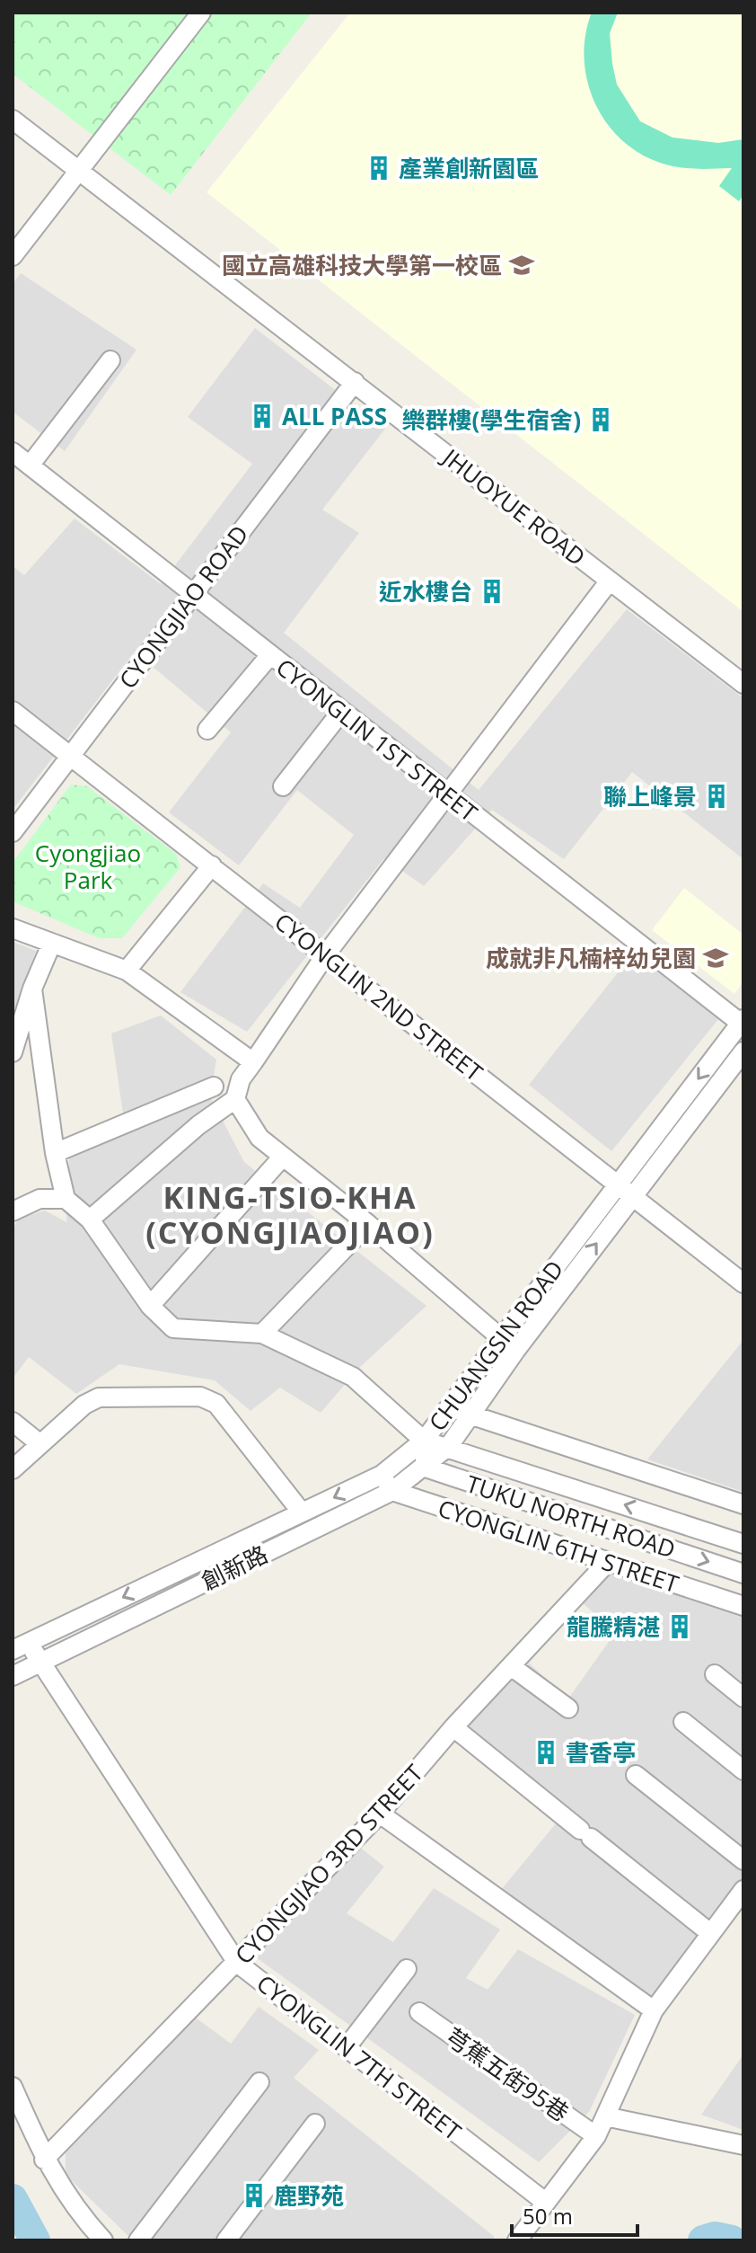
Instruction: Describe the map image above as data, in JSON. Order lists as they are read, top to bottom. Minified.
{"streets":{"street":["JHUOYUE ROAD","CYONGJIAO ROAD","CYONGLIN 1ST STREET","CYONGLIN 2ND STREET","CHUANGSIN ROAD","TUKU NORTH ROAD","CYONGLIN 6TH STREET","創新路","CYONGJIAO 3RD STREET","CYONGLIN 7TH STREET","芎蕉五街95巷"]},"crossings":[["JHUOYUE ROAD","CYONGJIAO ROAD"],["CYONGJIAO ROAD","CYONGLIN 1ST STREET"],["CYONGJIAO ROAD","CYONGLIN 2ND STREET"],["CYONGLIN 1ST STREET","CHUANGSIN ROAD"],["CYONGLIN 2ND STREET","CHUANGSIN ROAD"],["CHUANGSIN ROAD","TUKU NORTH ROAD"],["CHUANGSIN ROAD","創新路"],["CHUANGSIN ROAD","CYONGLIN 7TH STREET"],["TUKU NORTH ROAD","創新路"],["CYONGLIN 6TH STREET","創新路"],["CYONGLIN 6TH STREET","CYONGJIAO 3RD STREET"],["創新路","CYONGLIN 7TH STREET"],["CYONGJIAO 3RD STREET","CYONGLIN 7TH STREET"]],"districts":["KING-TSIO-KHA (CYONGJIAOJIAO)"],"parks":["Cyongjiao Park"],"places":{"building":["產業創新園區","ALL PASS","樂群樓(學生宿舍)","近水樓台","聯上峰景","龍騰精湛","書香亭","鹿野苑"],"school or university":["國立高雄科技大學第一校區","成就非凡楠梓幼兒園"]},"scale_bar":"50 m"}
